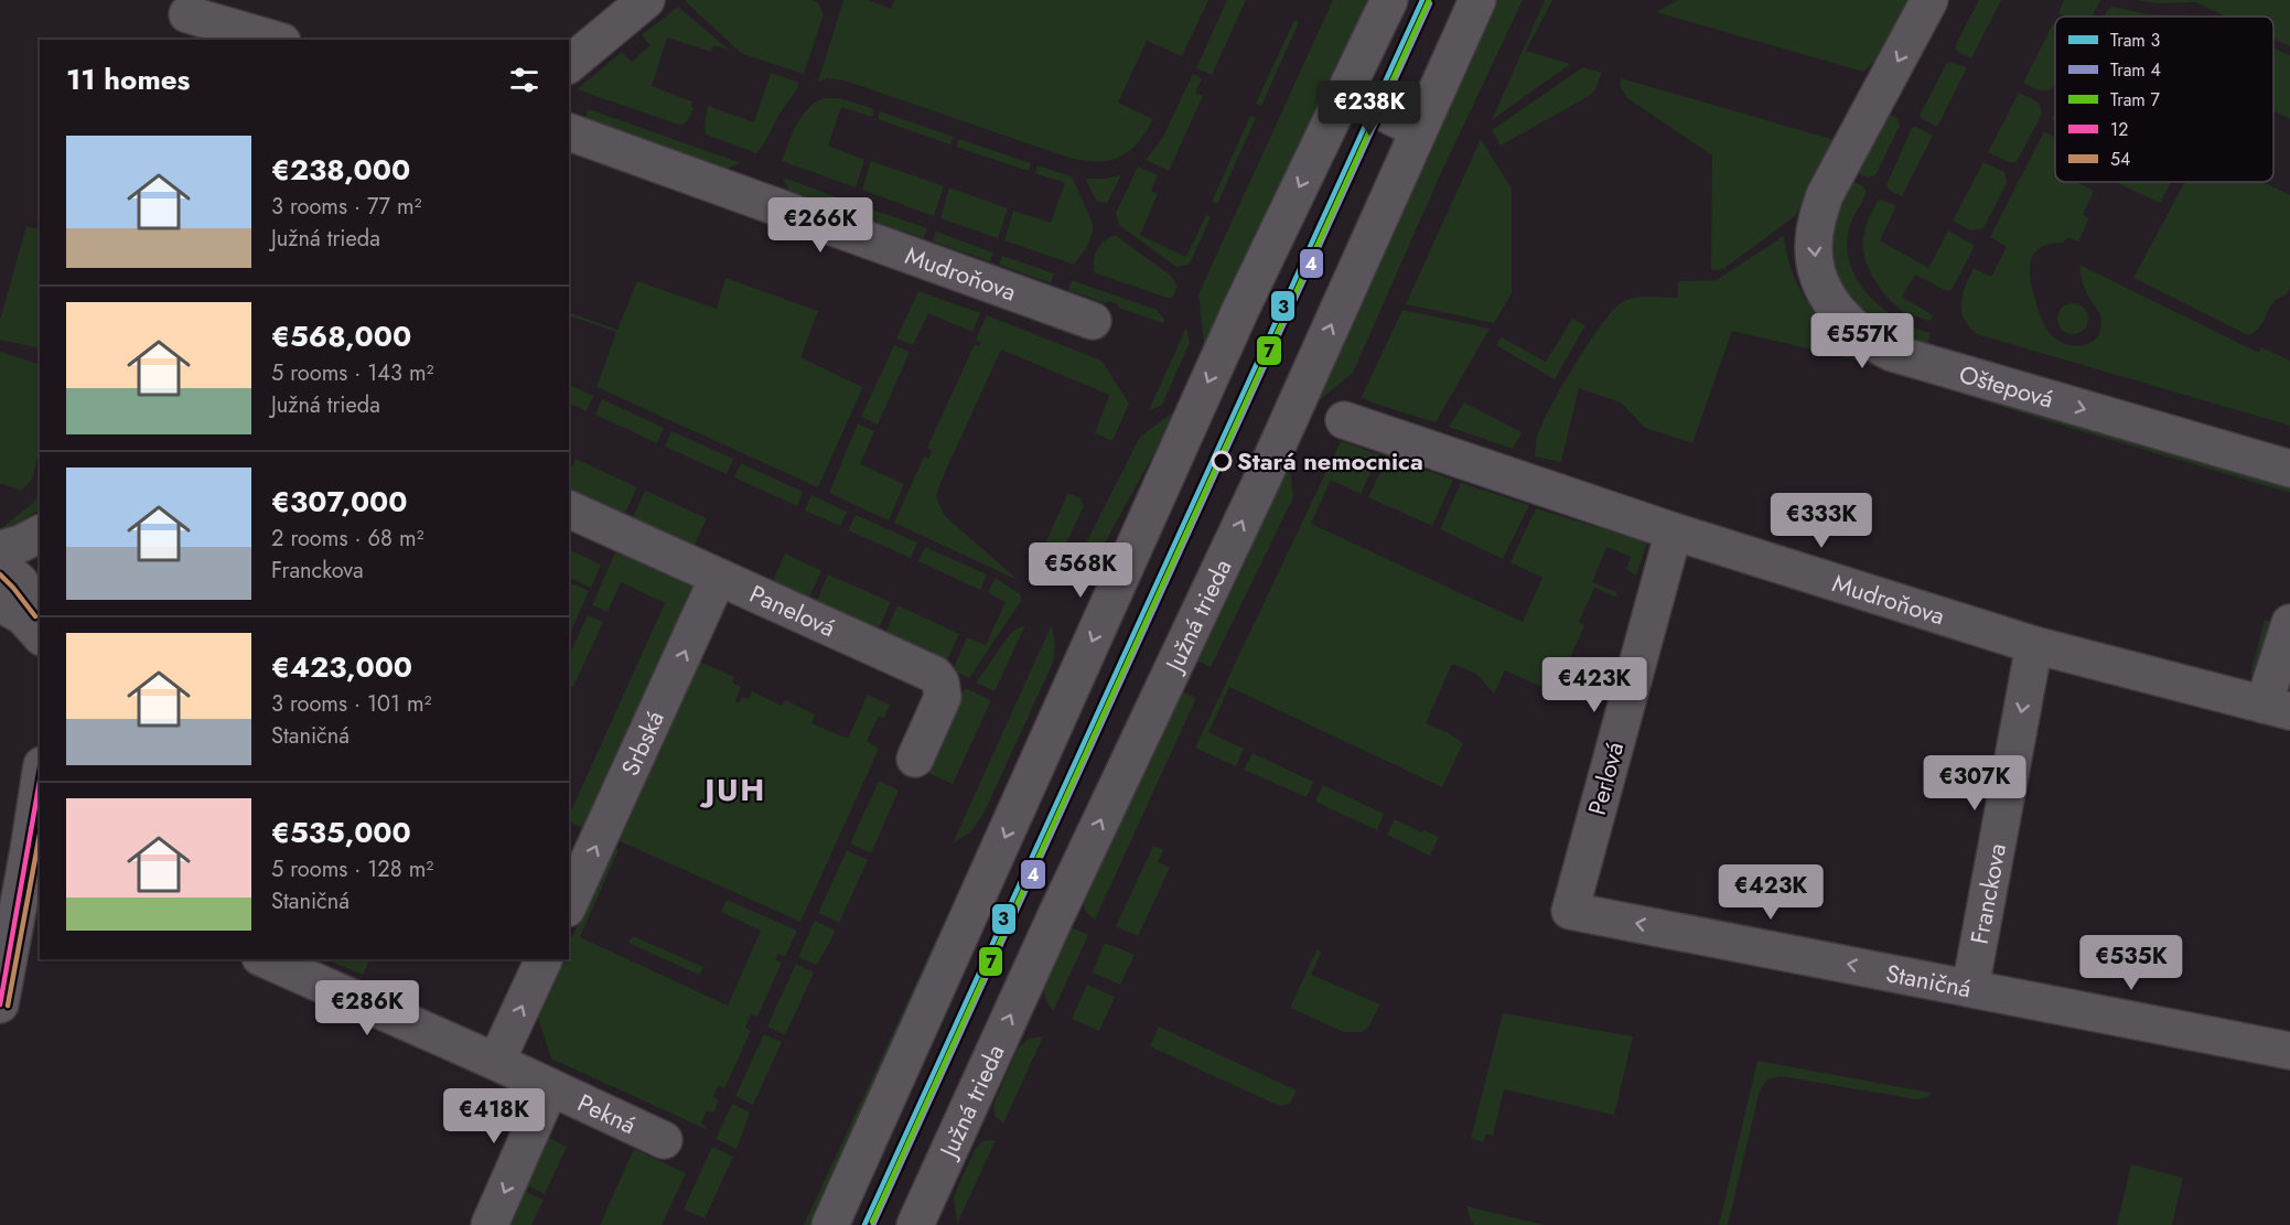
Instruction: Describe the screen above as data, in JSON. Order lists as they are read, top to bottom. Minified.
{"streets":{"street":["Mudroňova","Oštepová","Panelová","Južná trieda","Srbská","Perlová","Franckova","Staničná","Pekná"]},"crossings":[["Mudroňova","Perlová"],["Mudroňova","Franckova"],["Panelová","Srbská"],["Perlová","Staničná"],["Franckova","Staničná"]],"one_way":["Srbská","Franckova","Staničná"],"districts":["JUH"],"places":["Stará nemocnica"],"lines":["tram line 3","tram line 7","tram line 4","transit line 54","transit line 12"],"legend":["Tram 3","Tram 4","Tram 7","12","54"],"page":{"heading":"11 homes","price":["€238K","€266K","€557K","€333K","€568K","€423K","€307K","€423K","€535K","€286K","€418K"],"list":[{"name":"€238,000","note":"3 rooms · 77 m² · Južná trieda"},{"name":"€568,000","note":"5 rooms · 143 m² · Južná trieda"},{"name":"€307,000","note":"2 rooms · 68 m² · Franckova"},{"name":"€423,000","note":"3 rooms · 101 m² · Staničná"},{"name":"€535,000","note":"5 rooms · 128 m² · Staničná"}]}}
